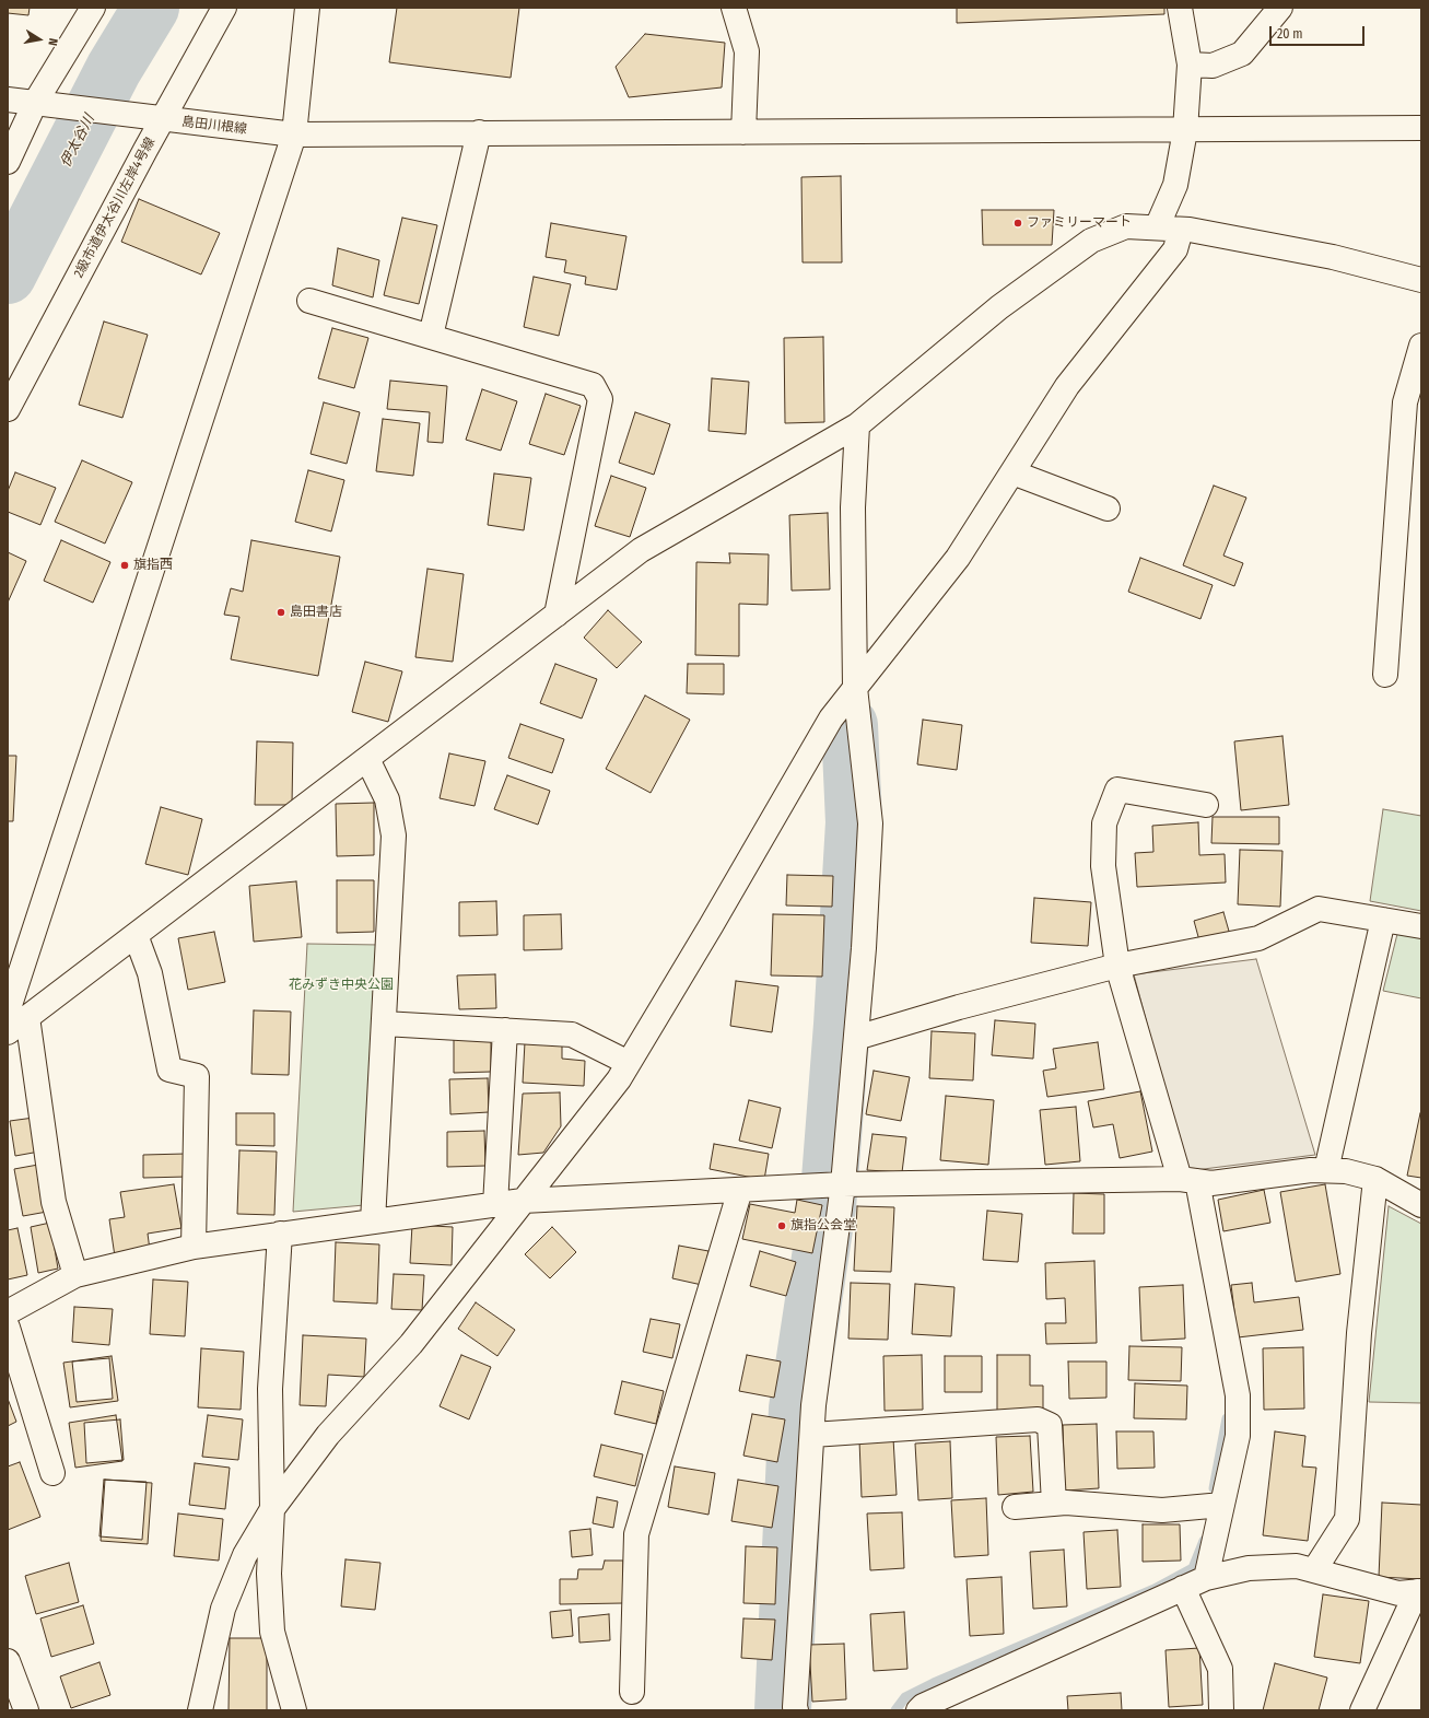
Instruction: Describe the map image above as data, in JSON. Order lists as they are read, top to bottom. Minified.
{"streets":{"street":["島田川根線","2級市道伊太谷川左岸4号線"]},"crossings":[["島田川根線","2級市道伊太谷川左岸4号線"]],"water":["伊太谷川"],"parks":["花みずき中央公園"],"places":["ファミリーマート","旗指西","島田書店","旗指公会堂"],"scale_bar":"20 m","north":"right"}
